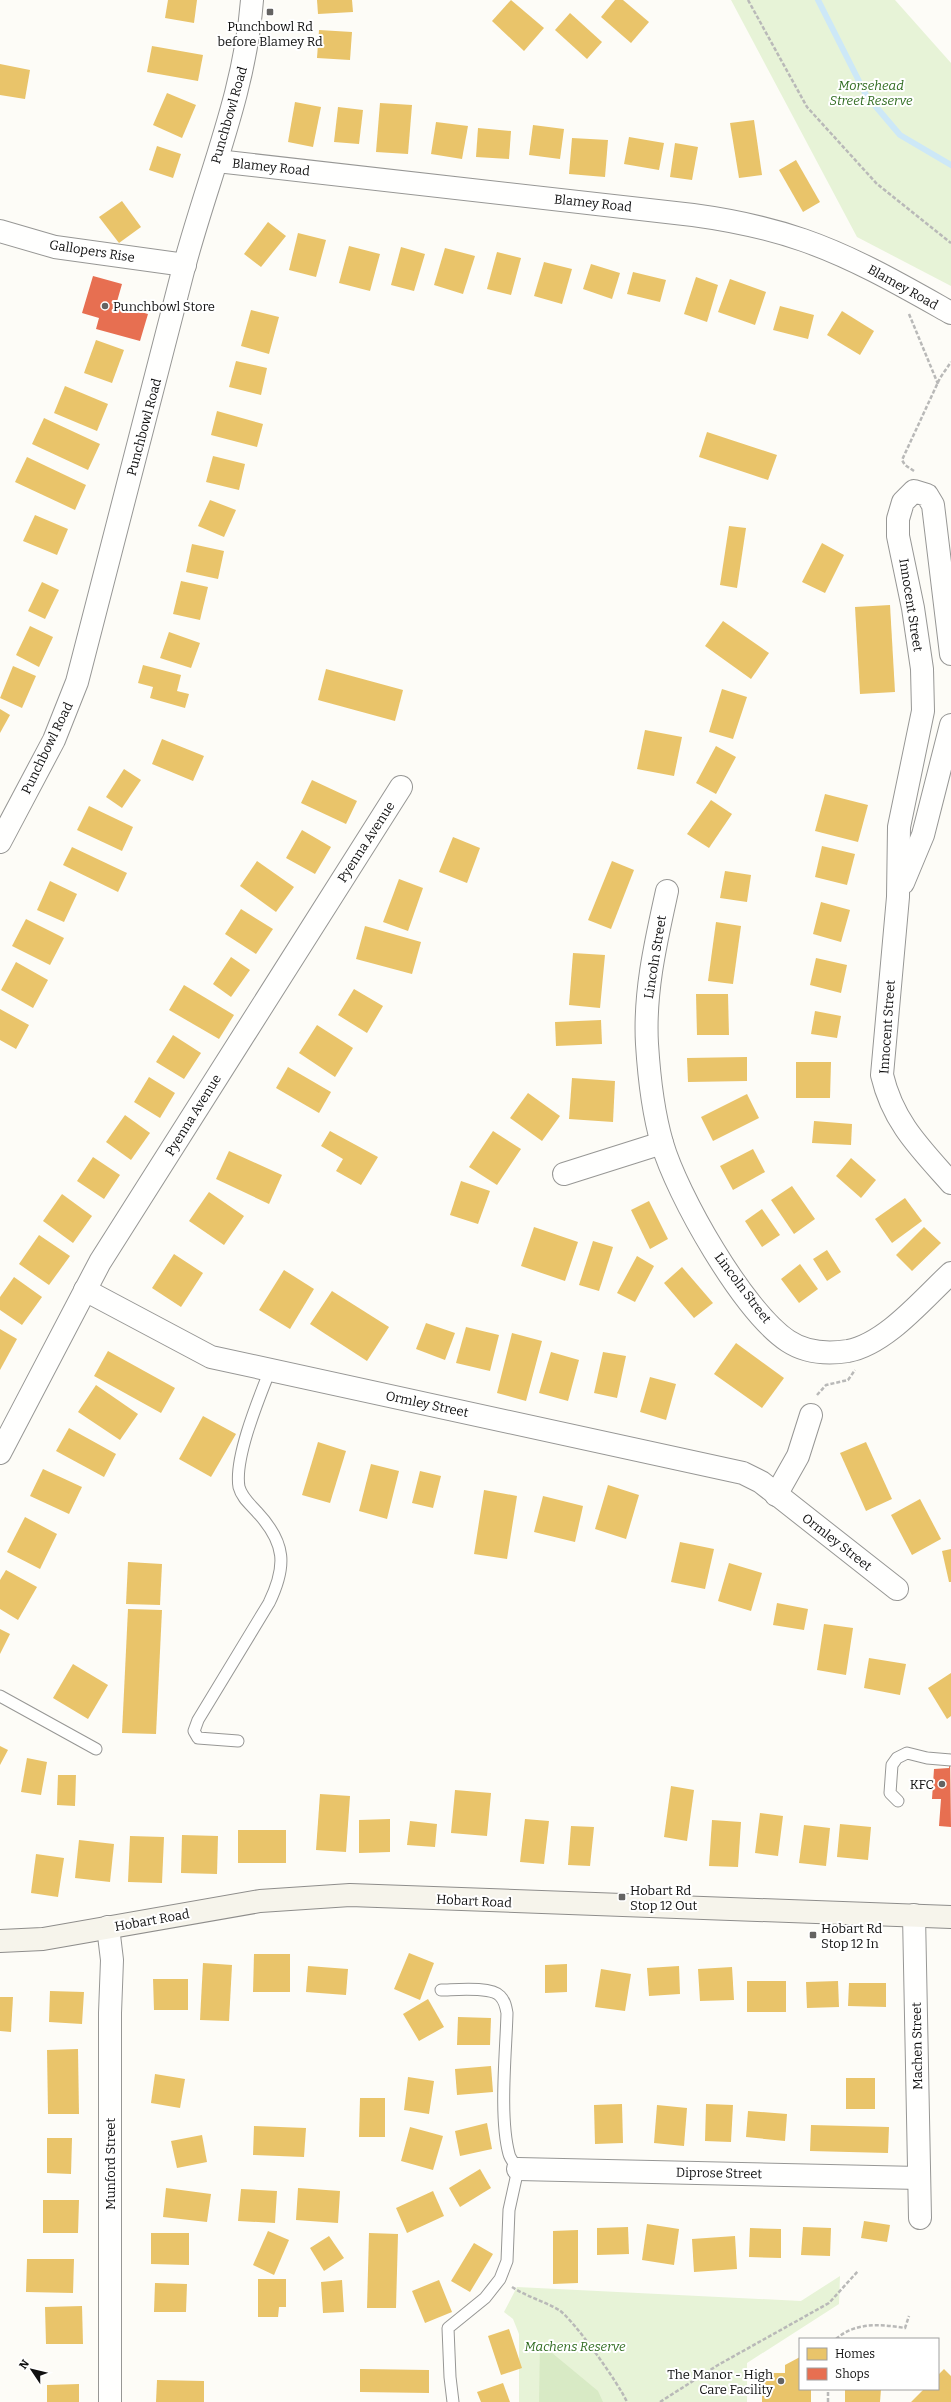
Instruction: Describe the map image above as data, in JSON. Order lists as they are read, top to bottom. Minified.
{"streets":{"main road":["Hobart Road"],"street":["Punchbowl Road","Blamey Road","Gallopers Rise","Innocent Street","Pyenna Avenue","Lincoln Street","Ormley Street","Machen Street","Munford Street","Diprose Street"]},"crossings":[["Punchbowl Road","Blamey Road"],["Punchbowl Road","Gallopers Rise"],["Pyenna Avenue","Ormley Street"],["Hobart Road","Machen Street"],["Hobart Road","Munford Street"],["Machen Street","Diprose Street"]],"parks":["Morsehead Street Reserve","Machens Reserve"],"places":{"transit":["Punchbowl Rd before Blamey Rd","Hobart Rd Stop 12 Out","Hobart Rd Stop 12 In"],"other":["Punchbowl Store","KFC","The Manor - High Care Facility"]},"legend":["Homes","Shops"],"north":"top left"}
